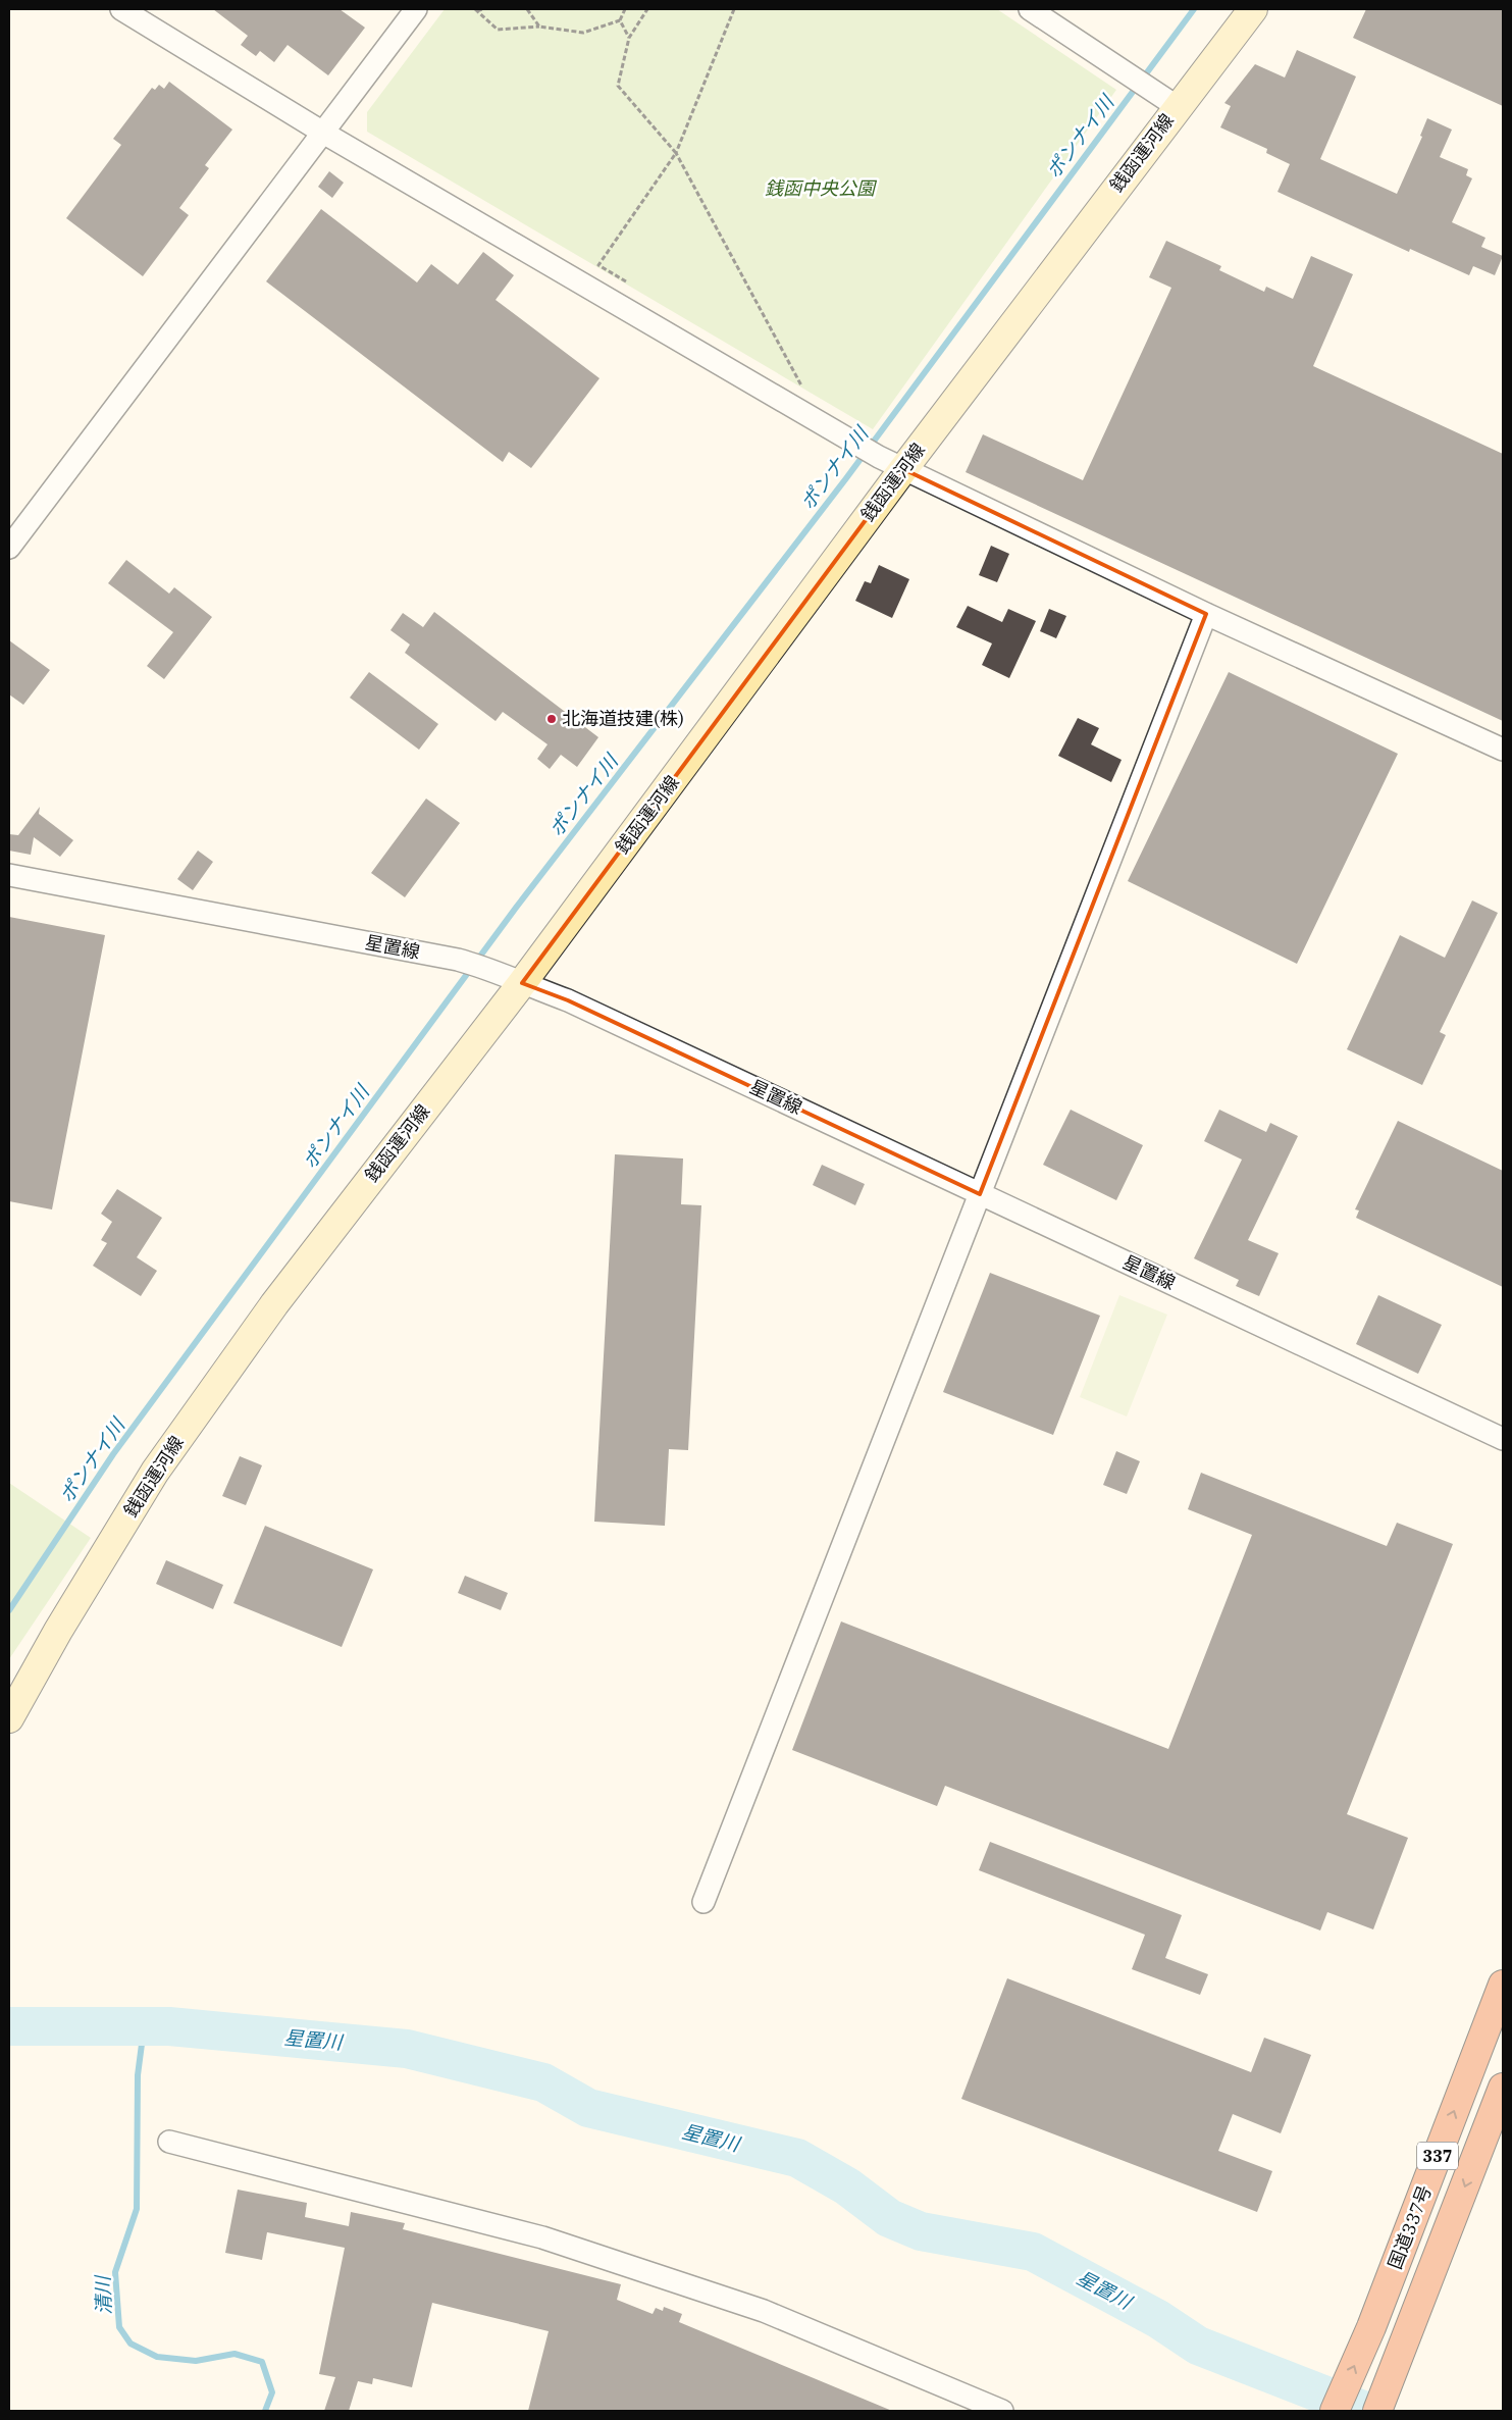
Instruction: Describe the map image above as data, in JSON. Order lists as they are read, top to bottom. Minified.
{"streets":{"highway":["337","国道337号"],"street":["銭函運河線","星置線"]},"crossings":[["銭函運河線","星置線"]],"water":["ポンナイ川","星置川","清川"],"parks":["銭函中央公園"],"places":["北海道技建(株)"]}
